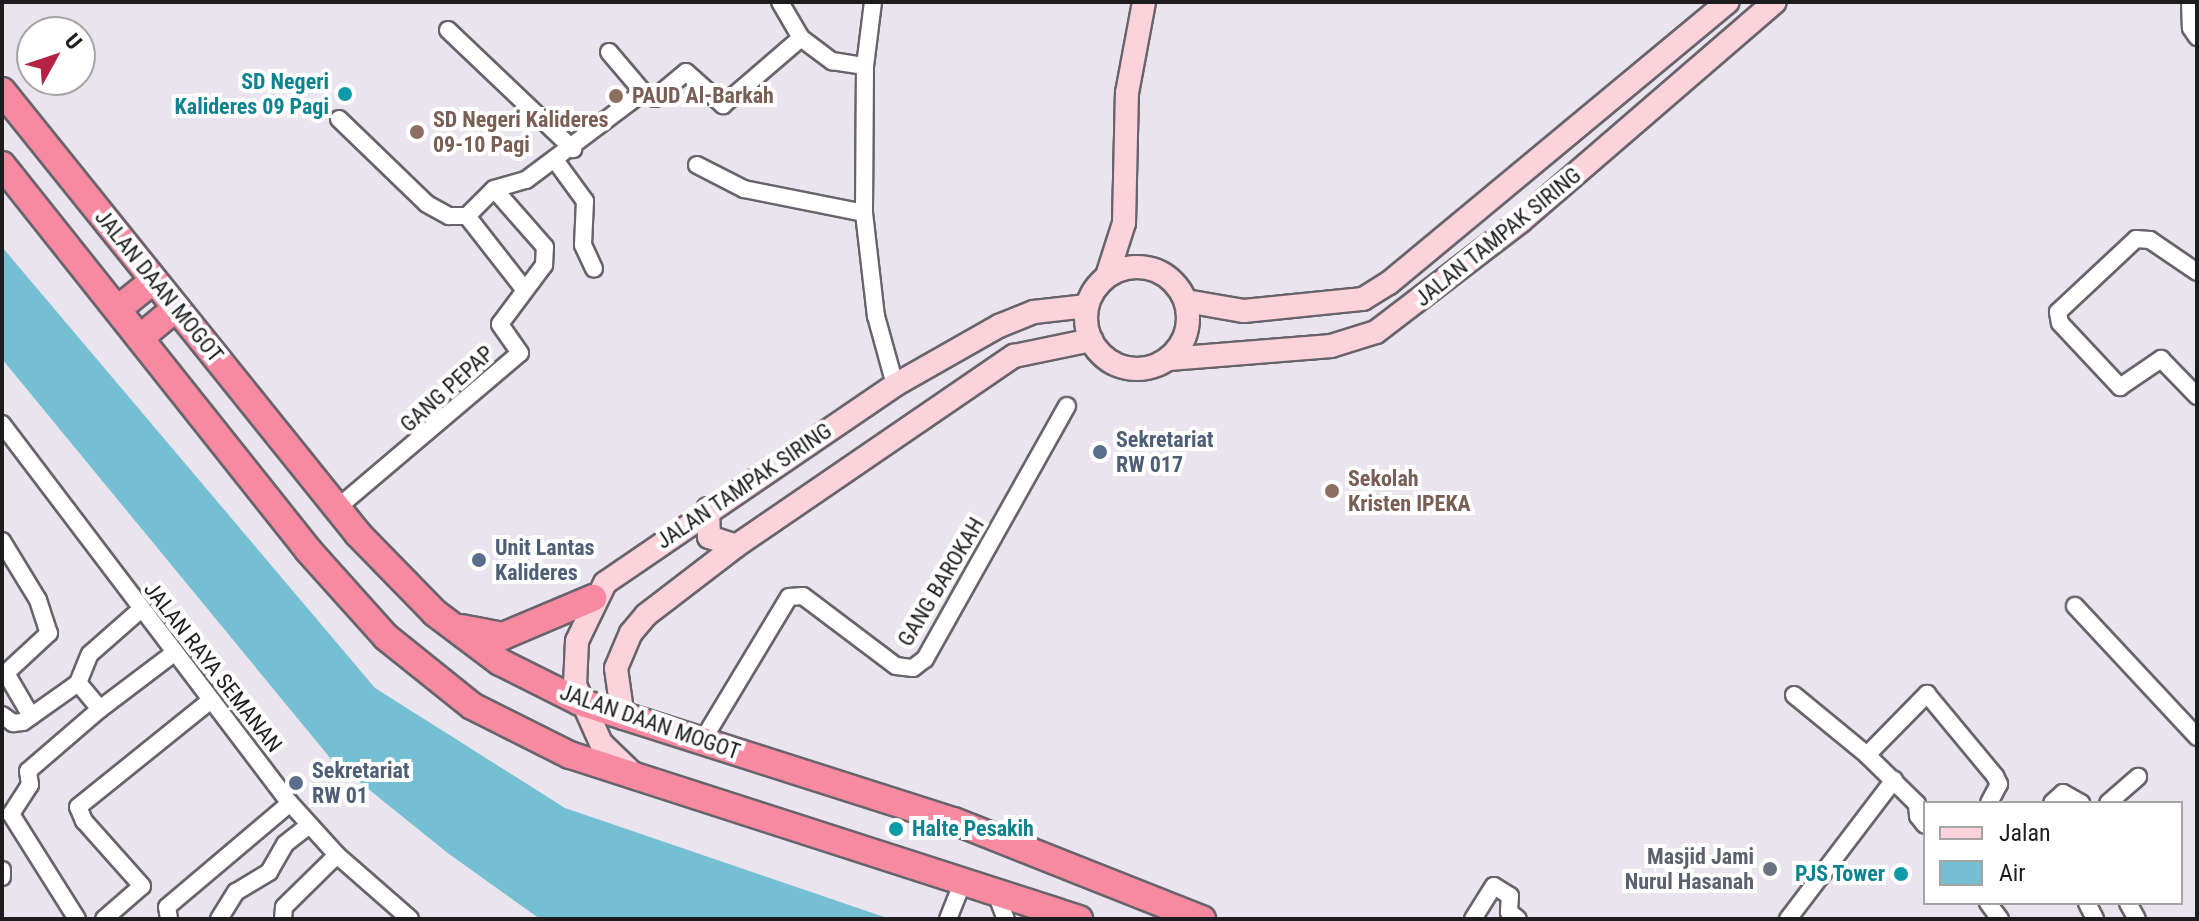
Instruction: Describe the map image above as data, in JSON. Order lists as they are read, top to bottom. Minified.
{"streets":{"highway":["JALAN DAAN MOGOT"],"main road":["JALAN TAMPAK SIRING"],"street":["GANG PEPAP","GANG BAROKAH","JALAN RAYA SEMANAN"]},"crossings":[["JALAN TAMPAK SIRING","JALAN DAAN MOGOT"],["JALAN DAAN MOGOT","GANG PEPAP"],["JALAN DAAN MOGOT","GANG BAROKAH"]],"places":["SD Negeri Kalideres 09 Pagi","PAUD Al-Barkah","SD Negeri Kalideres 09-10 Pagi","Sekretariat RW 017","Sekolah Kristen IPEKA","Unit Lantas Kalideres","Sekretariat RW 01","Halte Pesakih","Masjid Jami Nurul Hasanah","PJS Tower"],"legend":["Jalan","Air"],"north":"top right"}
